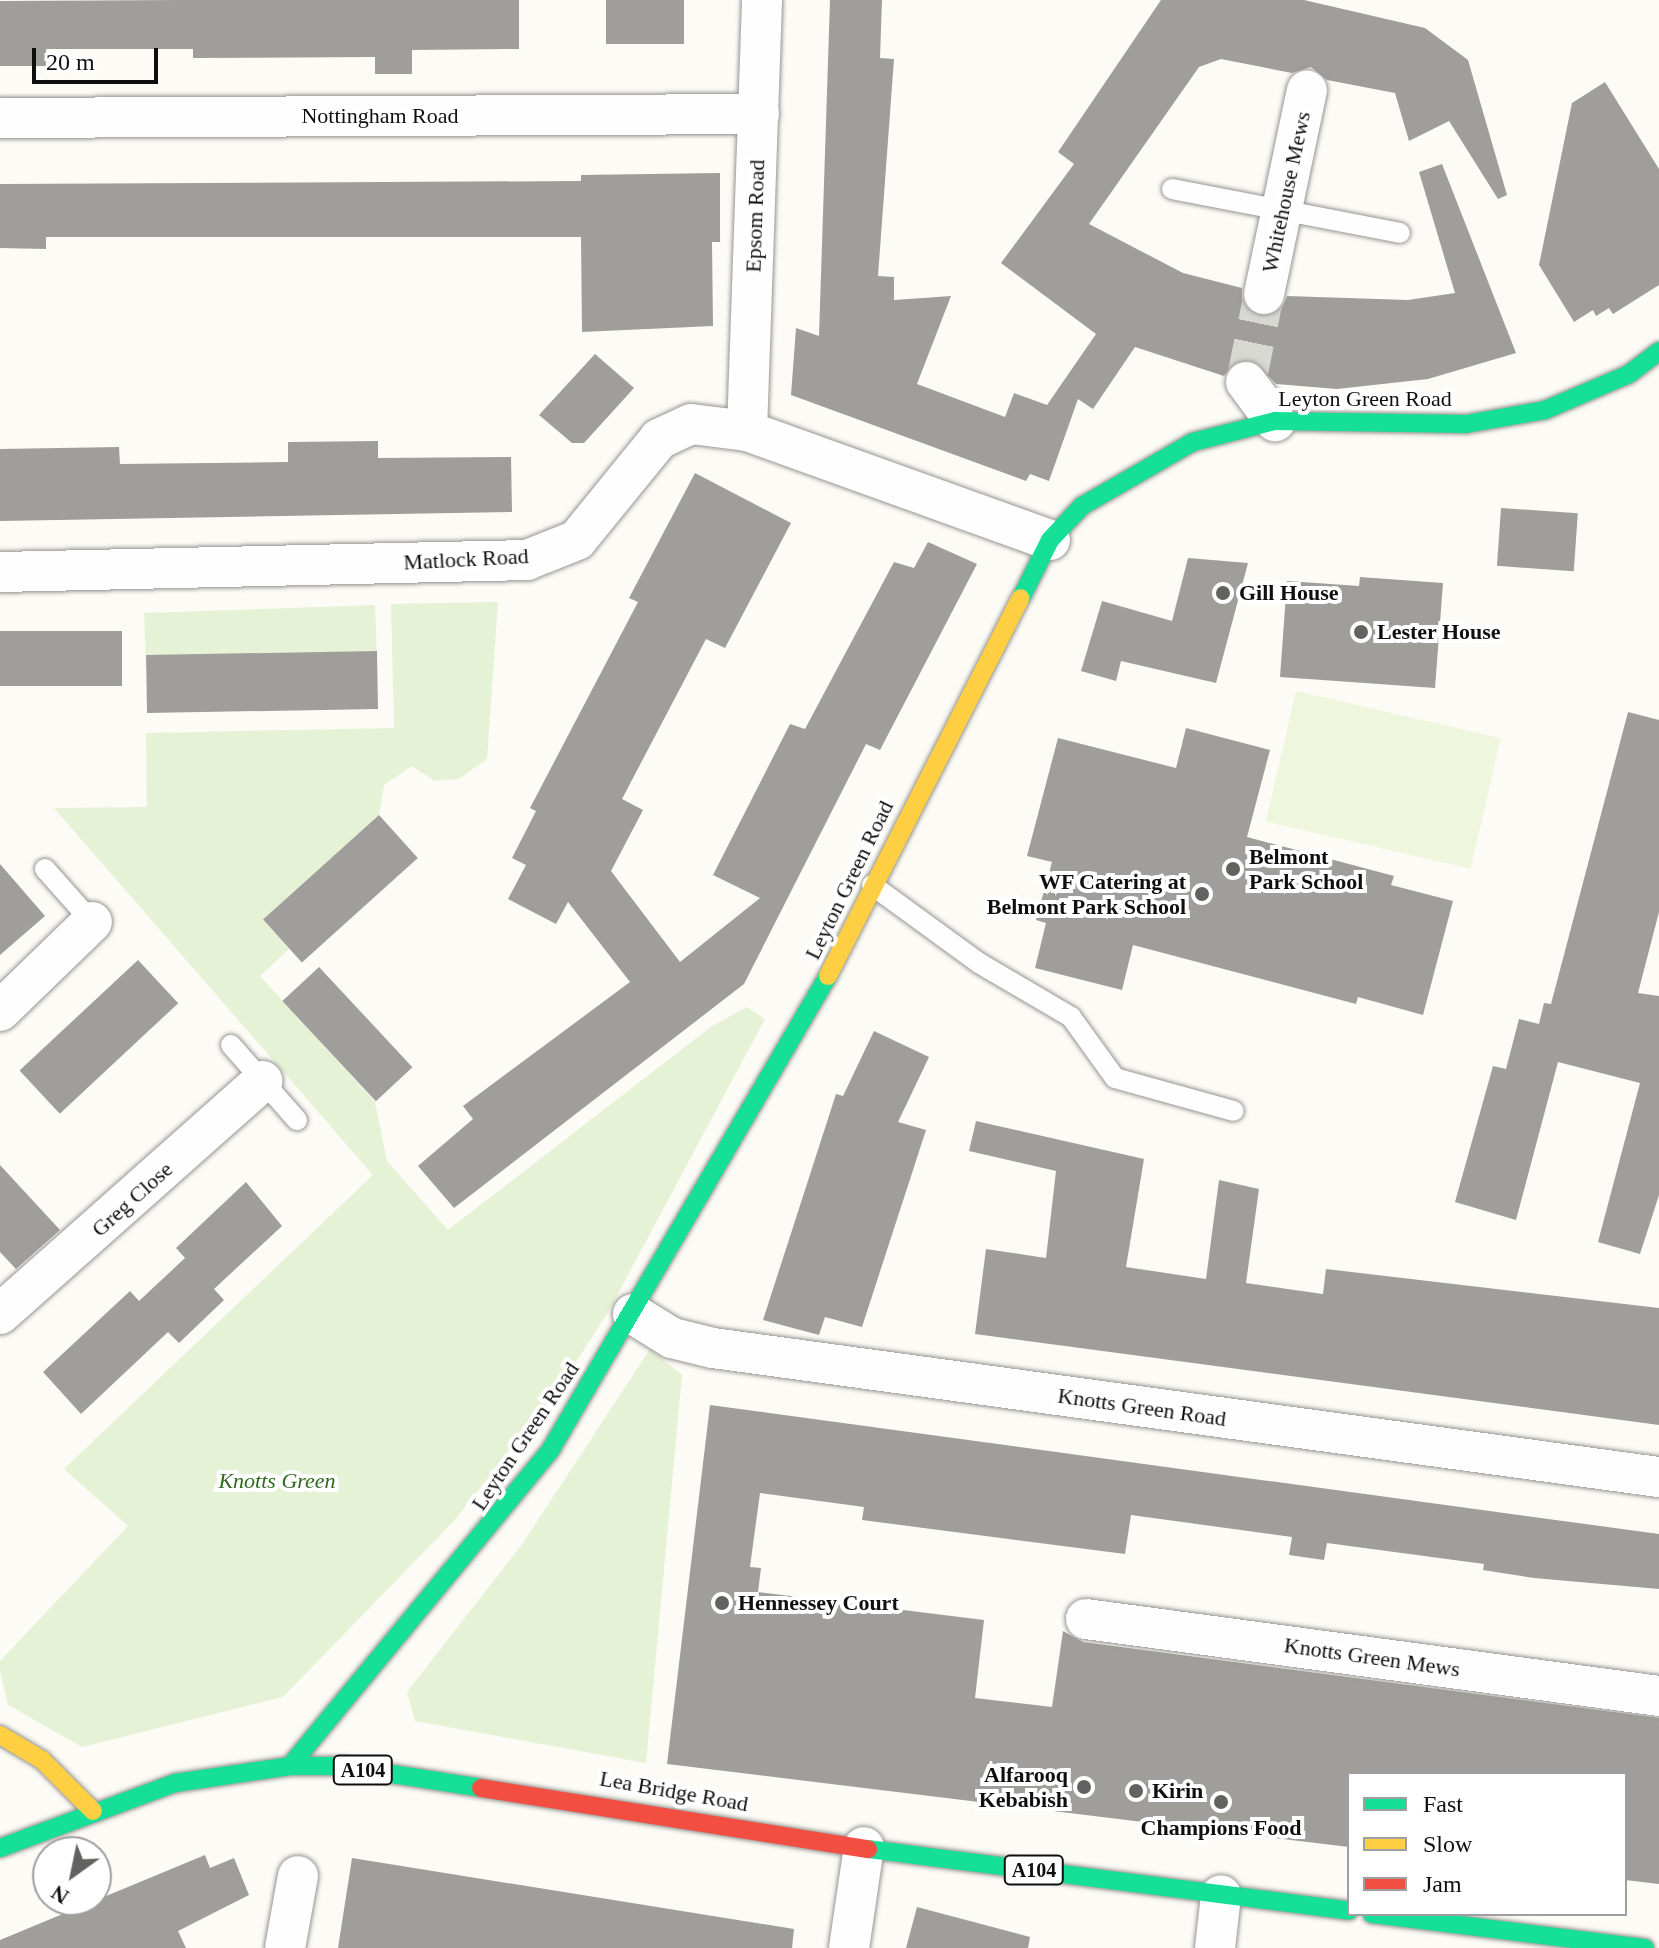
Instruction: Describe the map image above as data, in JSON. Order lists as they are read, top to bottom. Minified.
{"streets":{"main road":["Leyton Green Road","A104","Lea Bridge Road"],"street":["Nottingham Road","Whitehouse Mews","Epsom Road","Matlock Road","Greg Close","Knotts Green Road","Knotts Green Mews"]},"crossings":[["Nottingham Road","Epsom Road"],["Epsom Road","Matlock Road"],["Leyton Green Road","Matlock Road"],["Leyton Green Road","Knotts Green Road"],["Leyton Green Road","Lea Bridge Road"]],"parks":["Knotts Green"],"places":["Gill House","Lester House","Belmont Park School","WF Catering at Belmont Park School","Hennessey Court","Alfarooq Kebabish","Kirin","Champions Food"],"legend":["Fast","Slow","Jam"],"scale_bar":"20 m","north":"bottom left"}
